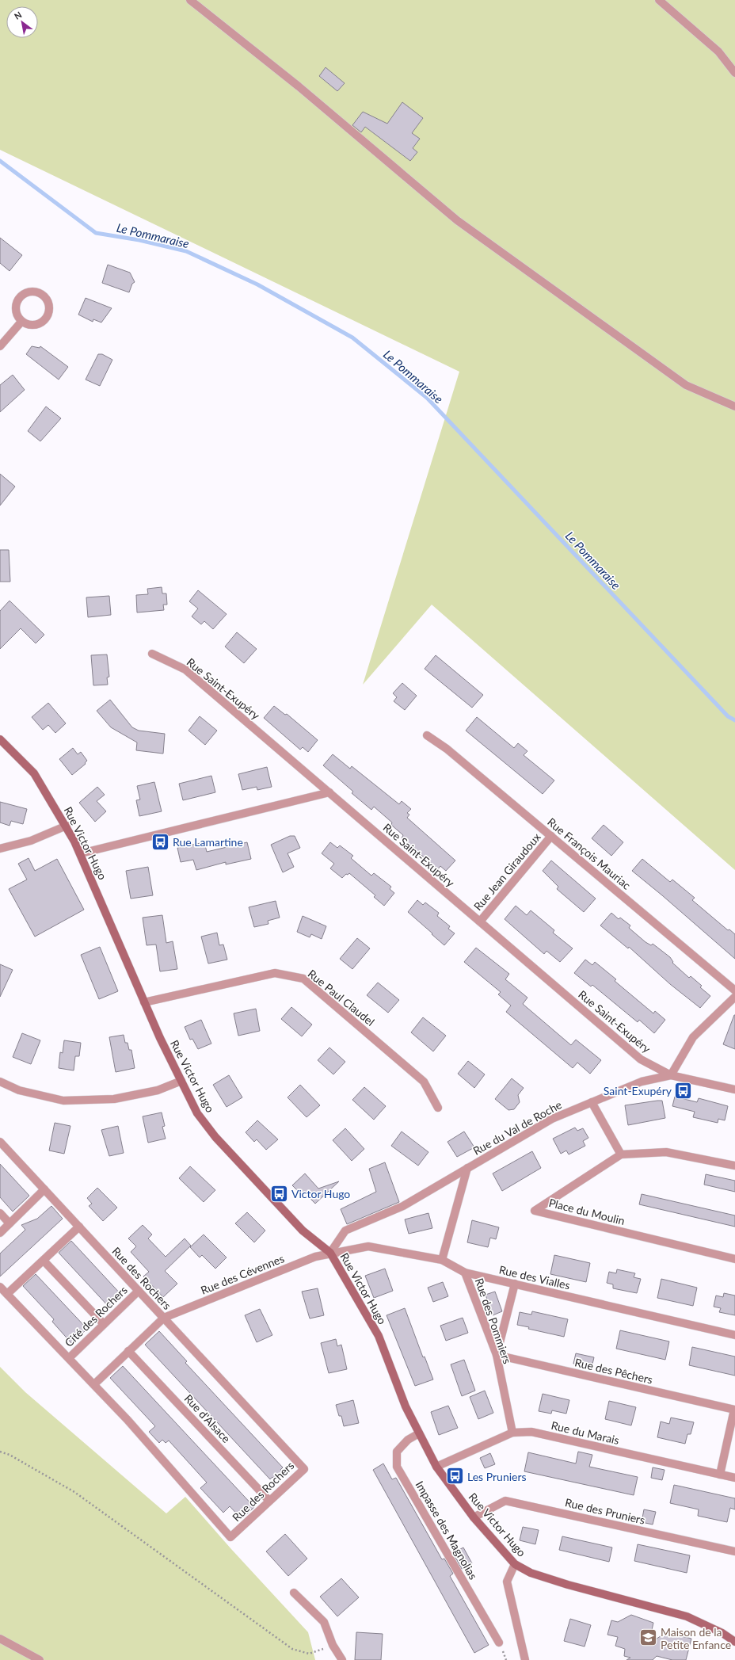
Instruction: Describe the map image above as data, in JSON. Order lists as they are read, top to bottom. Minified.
{"streets":{"street":["Rue Saint-Exupéry","Rue Victor Hugo","Rue François Mauriac","Rue Jean Giraudoux","Rue Paul Claudel","Rue du Val de Roche","Place du Moulin","Rue des Cévennes","Rue des Vialles","Rue des Rochers","Cité des Rochers","Rue des Pommiers","Rue des Pêchers","Rue d'Alsace","Rue du Marais","Rue des Pruniers","Impasse des Magnolias"]},"crossings":[["Rue Saint-Exupéry","Rue Jean Giraudoux"],["Rue Saint-Exupéry","Rue du Val de Roche"],["Rue Victor Hugo","Rue Paul Claudel"],["Rue Victor Hugo","Rue du Val de Roche"],["Rue Victor Hugo","Rue des Cévennes"],["Rue Victor Hugo","Rue des Vialles"],["Rue Victor Hugo","Rue du Marais"],["Rue Victor Hugo","Rue des Pruniers"],["Rue Victor Hugo","Impasse des Magnolias"],["Rue François Mauriac","Rue Jean Giraudoux"],["Rue du Val de Roche","Rue des Cévennes"],["Rue du Val de Roche","Rue des Vialles"],["Rue des Cévennes","Rue des Vialles"],["Rue des Cévennes","Rue des Rochers"],["Rue des Vialles","Rue des Pommiers"],["Rue des Rochers","Cité des Rochers"],["Rue des Rochers","Rue d'Alsace"],["Rue des Pommiers","Rue des Pêchers"],["Rue des Pommiers","Rue du Marais"],["Rue des Pêchers","Rue du Marais"]],"water":["Le Pommaraise"],"places":{"bus stop":["Rue Lamartine","Saint-Exupéry","Victor Hugo","Les Pruniers"],"school or university":["Maison de la Petite Enfance"]},"north":"top left"}
